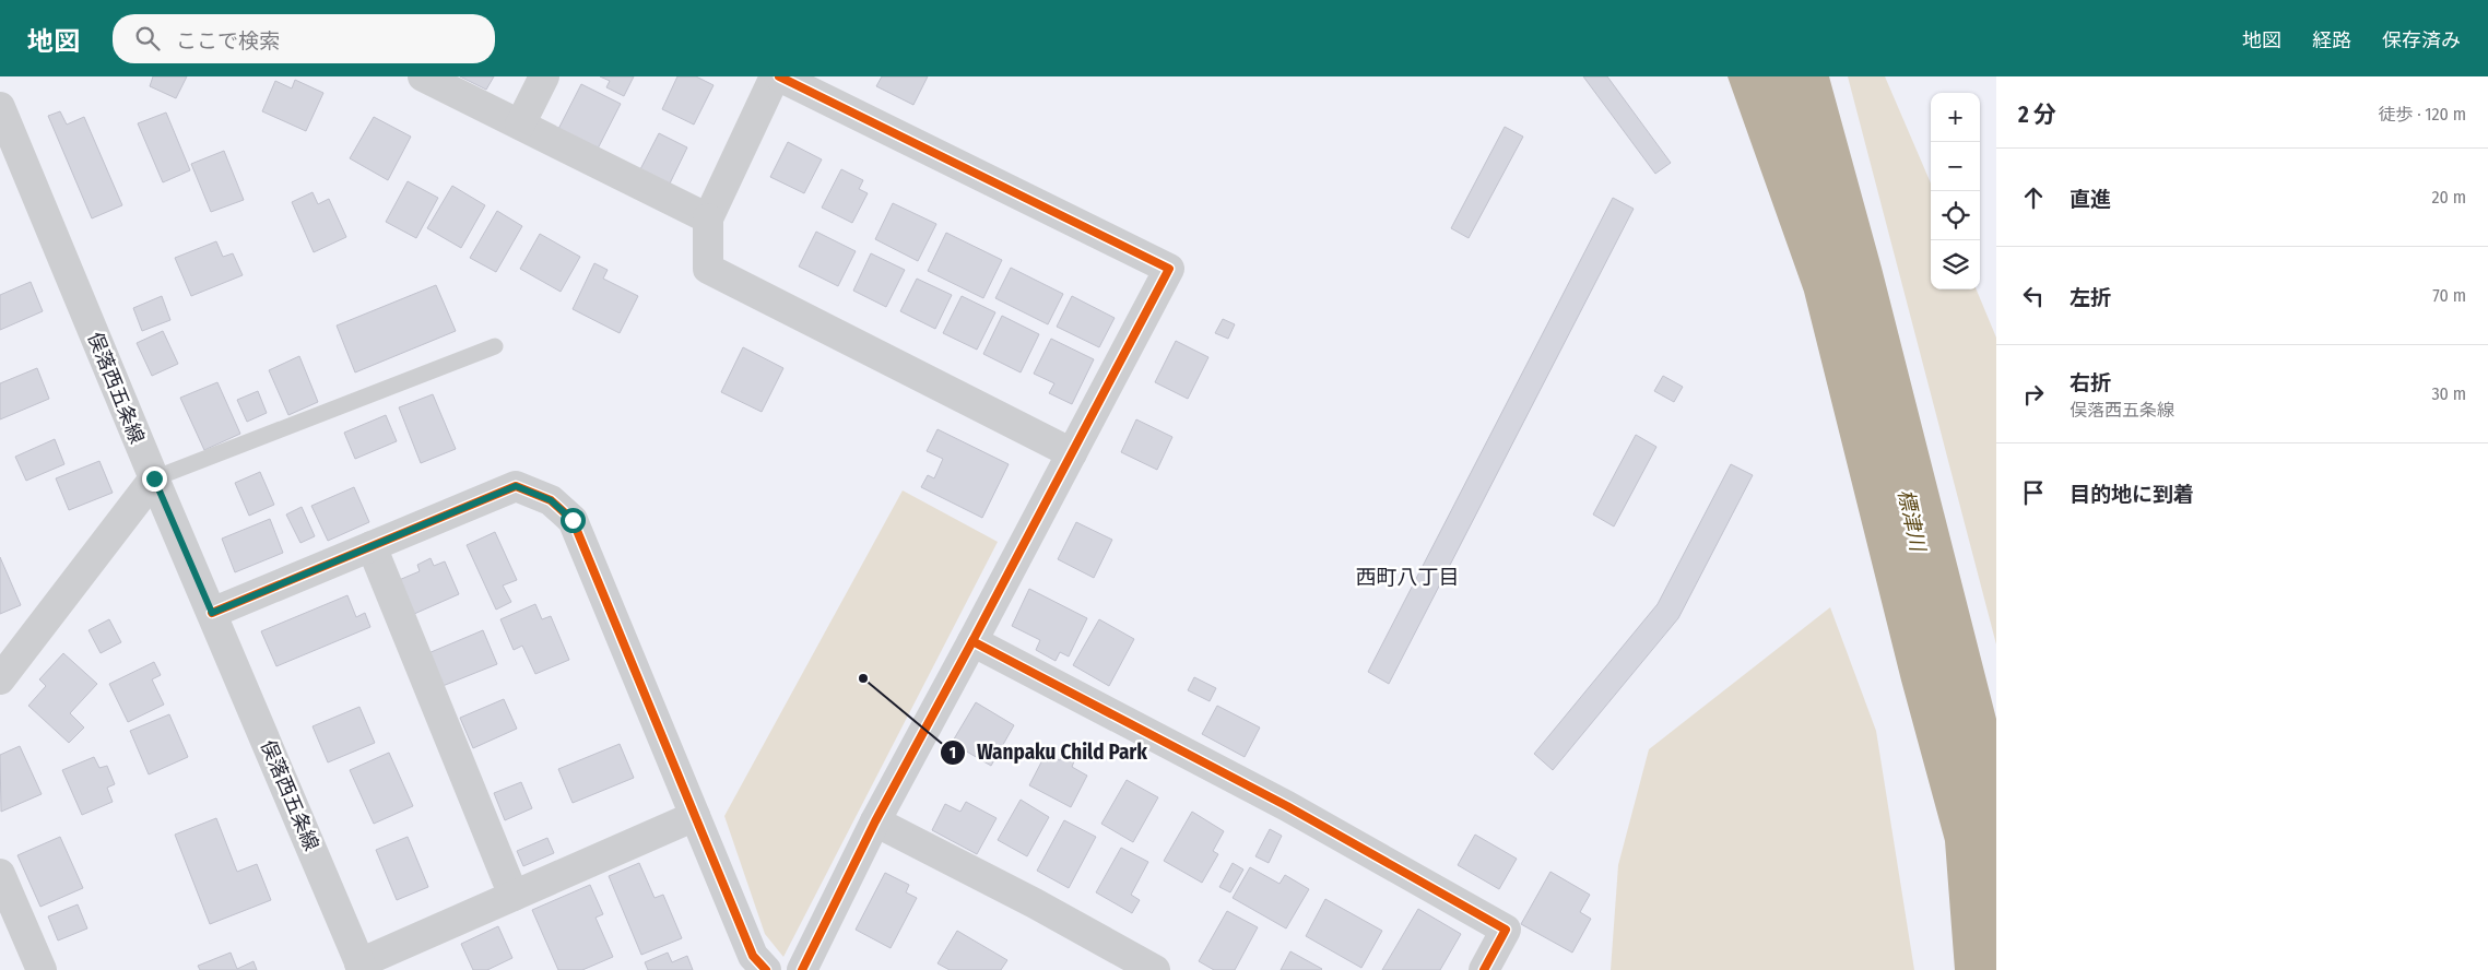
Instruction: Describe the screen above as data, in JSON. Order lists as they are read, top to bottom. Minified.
{"streets":{"street":["俣落西五条線"]},"districts":["西町八丁目"],"water":["標津川"],"places":["Wanpaku Child Park"],"page":{"header":"地図","search":"ここで検索","nav":["地図","経路","保存済み"],"heading":["2 分","徒歩 · 120 m"],"map_buttons":["+","−"],"list":[["直進","20 m"],["左折","70 m"],["右折","俣落西五条線","30 m"],"目的地に到着"]}}
